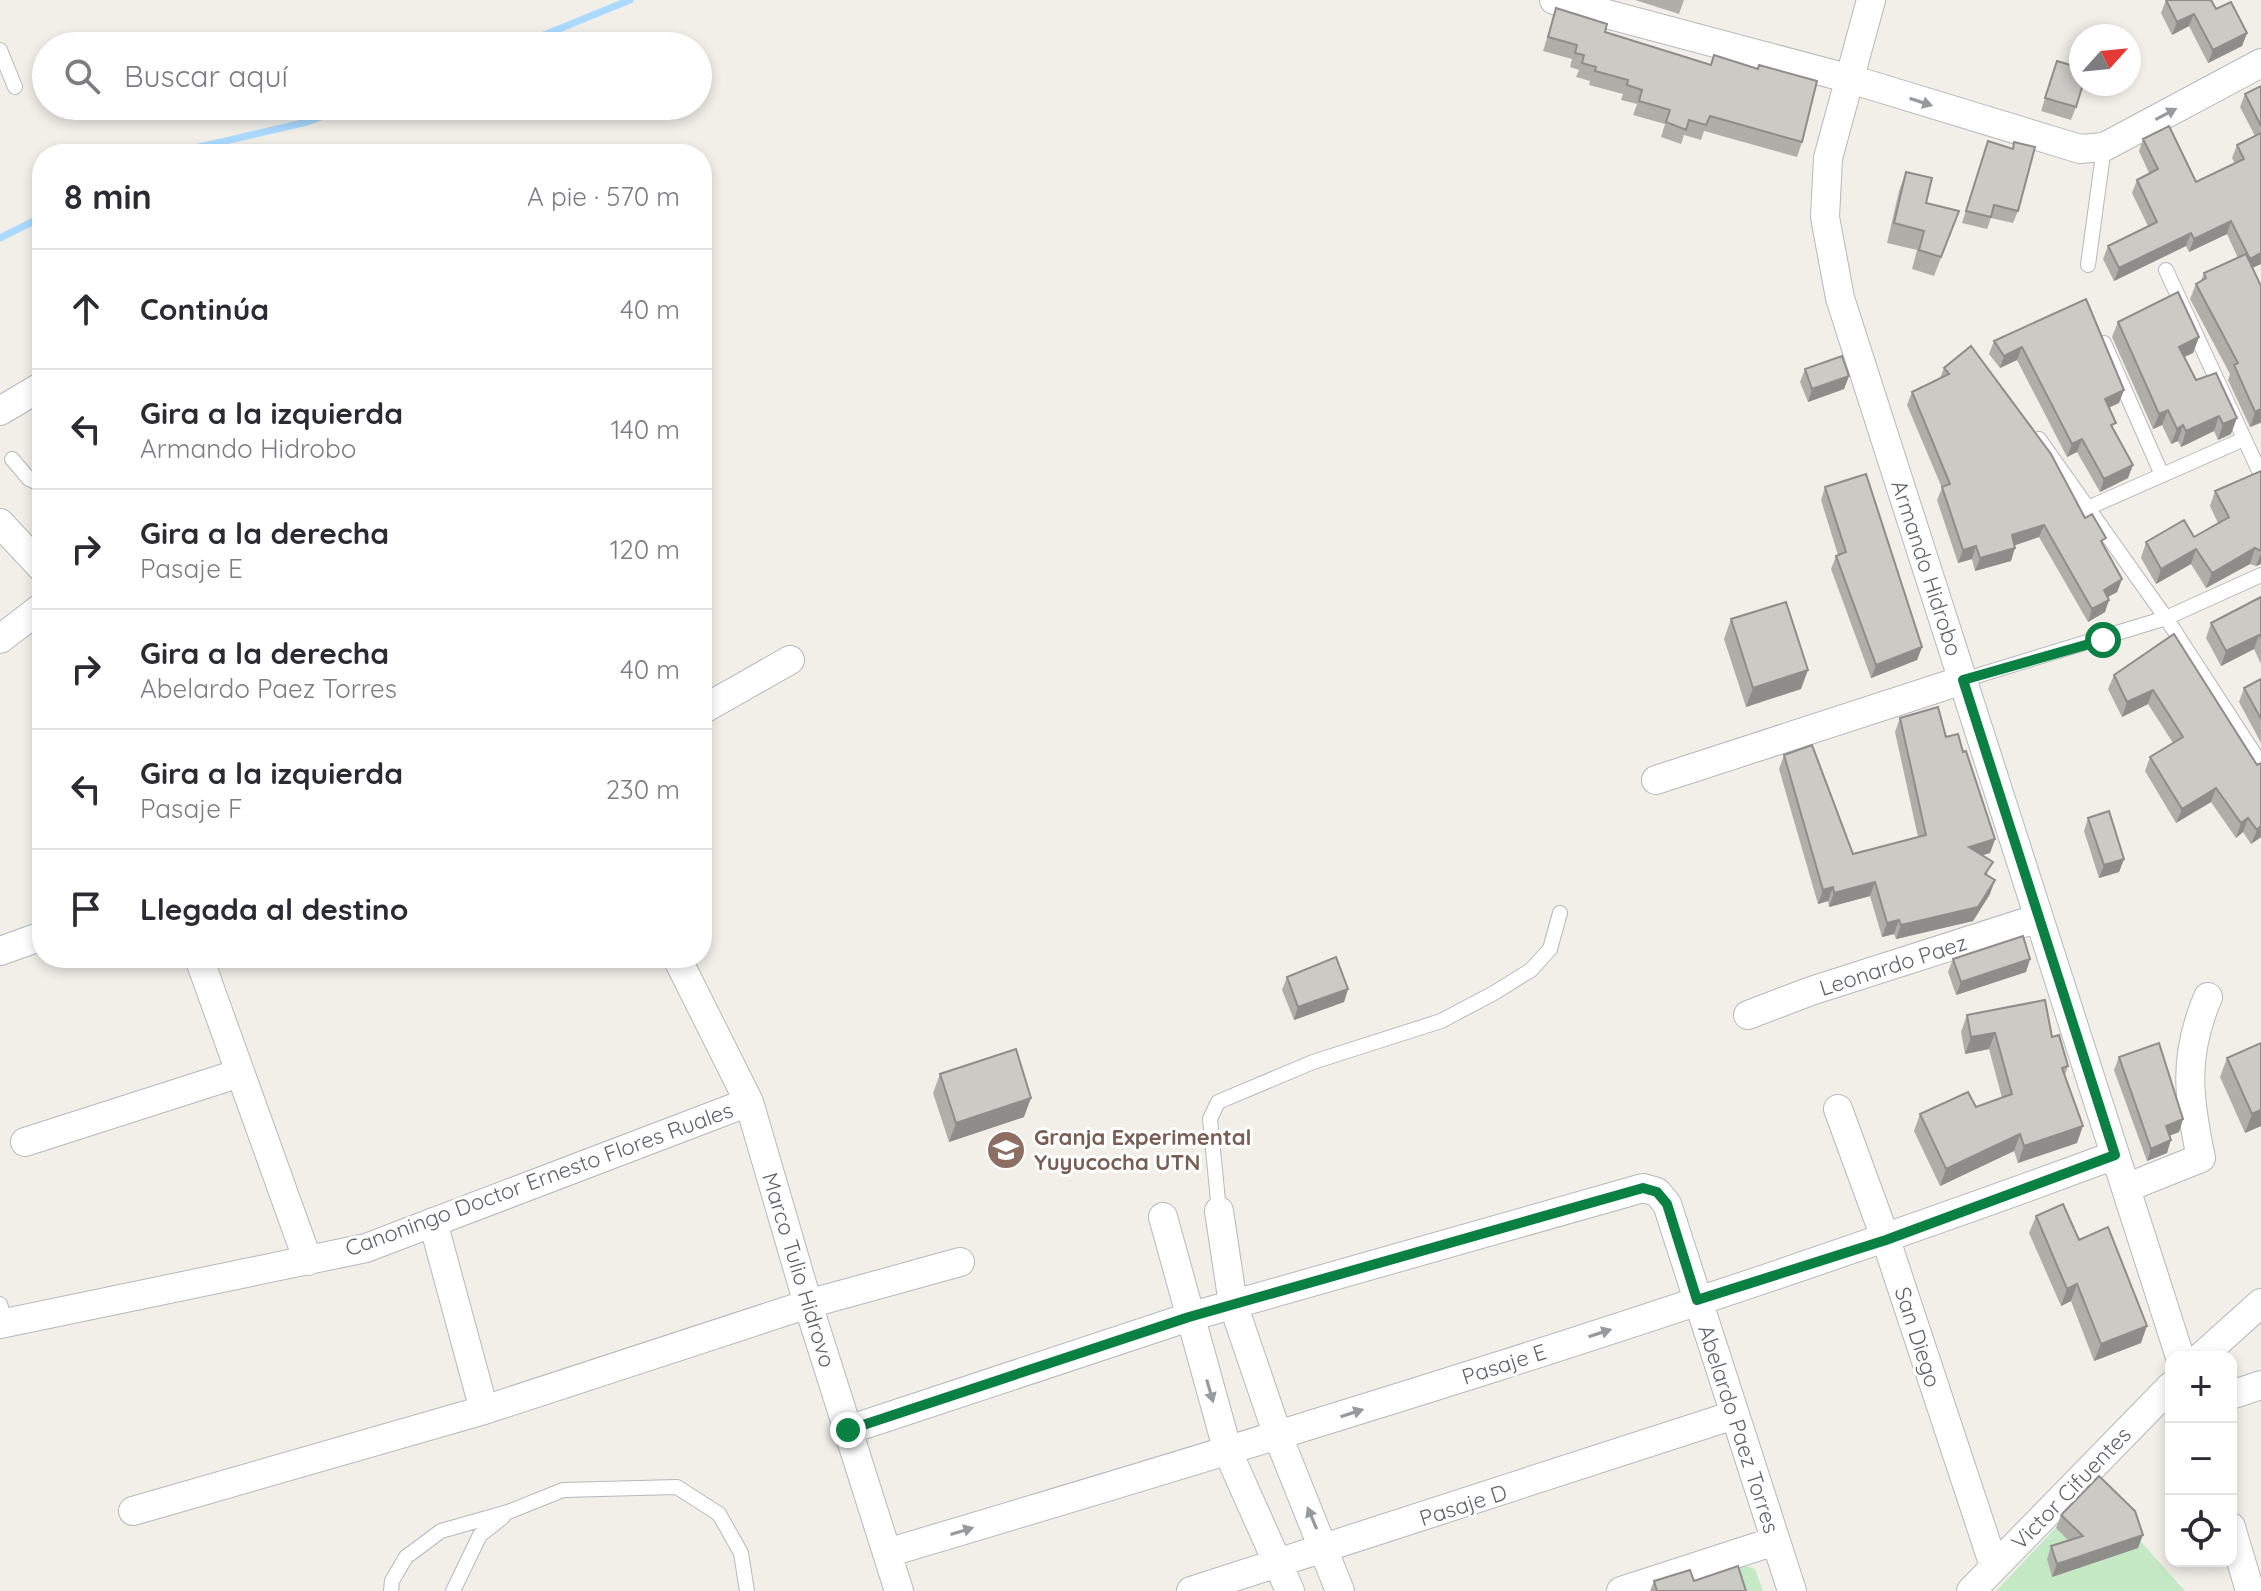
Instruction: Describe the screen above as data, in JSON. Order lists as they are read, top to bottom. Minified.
{"streets":{"street":["Armando Hidrobo","Leonardo Paez","Canoningo Doctor Ernesto Flores Ruales","Marco Tulio Hidrovo","San Diego","Pasaje E","Abelardo Paez Torres","Victor Cifuentes","Pasaje D"]},"crossings":[["Armando Hidrobo","Leonardo Paez"],["Armando Hidrobo","Pasaje E"],["Canoningo Doctor Ernesto Flores Ruales","Marco Tulio Hidrovo"],["Marco Tulio Hidrovo","Pasaje E"],["San Diego","Pasaje E"],["San Diego","Victor Cifuentes"],["Pasaje E","Abelardo Paez Torres"],["Abelardo Paez Torres","Pasaje D"]],"places":{"school or university":["Granja Experimental Yuyucocha UTN"]},"north":"top right","page":{"search":"Buscar aquí","heading":["8 min","A pie · 570 m"],"list":[["Continúa","40 m"],["Gira a la izquierda","Armando Hidrobo","140 m"],["Gira a la derecha","Pasaje E","120 m"],["Gira a la derecha","Abelardo Paez Torres","40 m"],["Gira a la izquierda","Pasaje F","230 m"],"Llegada al destino"],"map_buttons":["+","−"]}}
